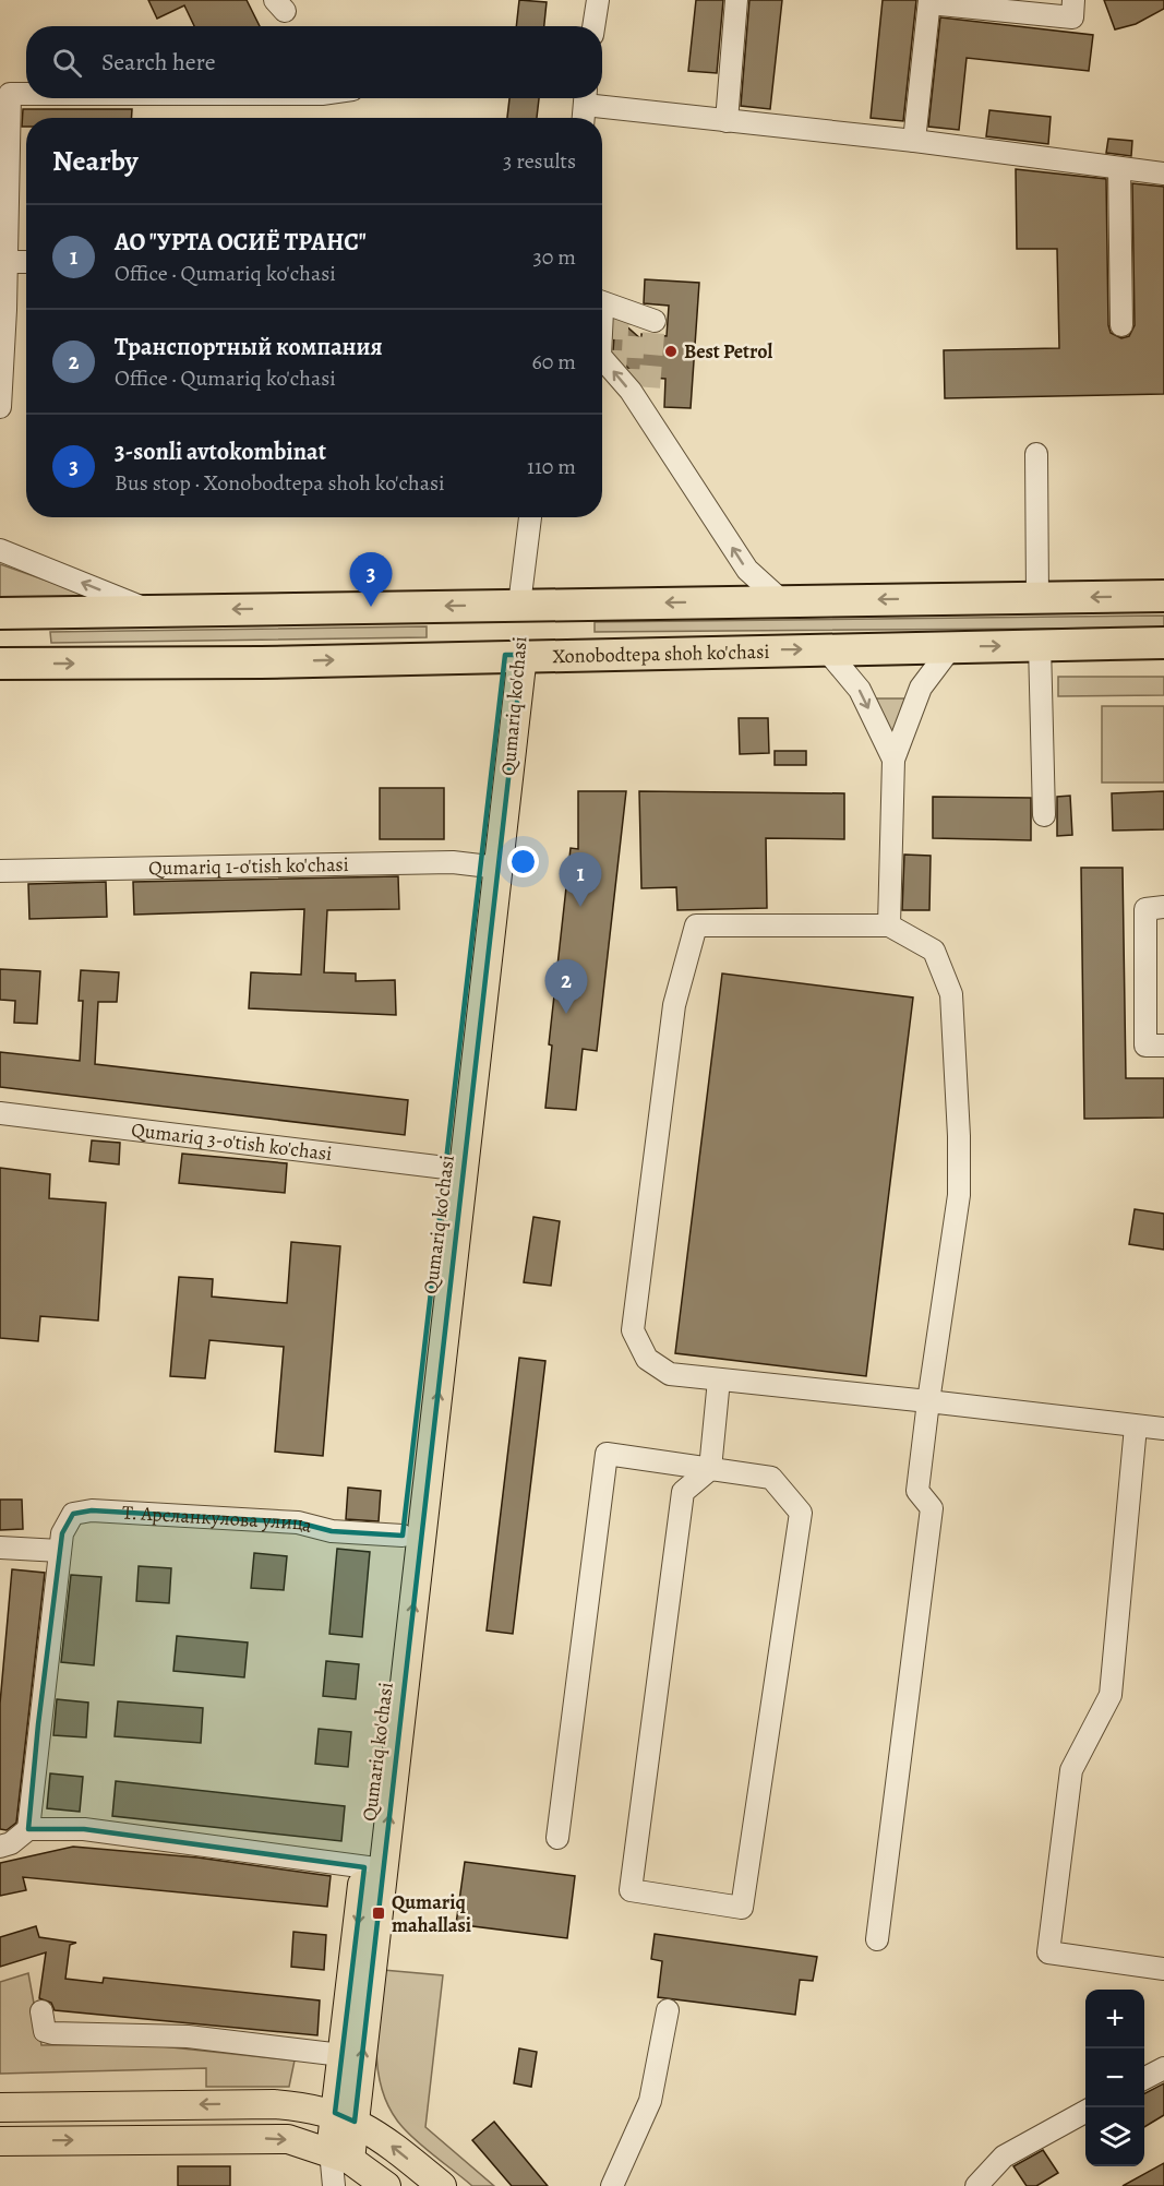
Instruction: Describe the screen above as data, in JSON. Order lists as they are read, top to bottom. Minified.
{"streets":{"highway":["Xonobodtepa shoh ko'chasi","Qumariq ko'chasi"],"street":["Qumariq 1-o'tish ko'chasi","Qumariq 3-o'tish ko'chasi","Т. Арсланкулова улица"]},"crossings":[["Xonobodtepa shoh ko'chasi","Qumariq ko'chasi"],["Qumariq ko'chasi","Qumariq 1-o'tish ko'chasi"],["Qumariq ko'chasi","Qumariq 3-o'tish ko'chasi"],["Qumariq ko'chasi","Т. Арсланкулова улица"]],"places":{"other":["Best Petrol"],"transit":["Qumariq mahallasi"]},"page":{"search":"Search here","heading":["Nearby","3 results"],"list":[{"mark":"1","name":"АО \"УРТА ОСИЁ ТРАНС\"","note":"Office · Qumariq ko'chasi","value":"30 m"},{"mark":"2","name":"Транспортный компания","note":"Office · Qumariq ko'chasi","value":"60 m"},{"mark":"3","name":"3-sonli avtokombinat","note":"Bus stop · Xonobodtepa shoh ko'chasi","value":"110 m"}],"pins":["3","1","2"],"map_buttons":["+","−"]}}
